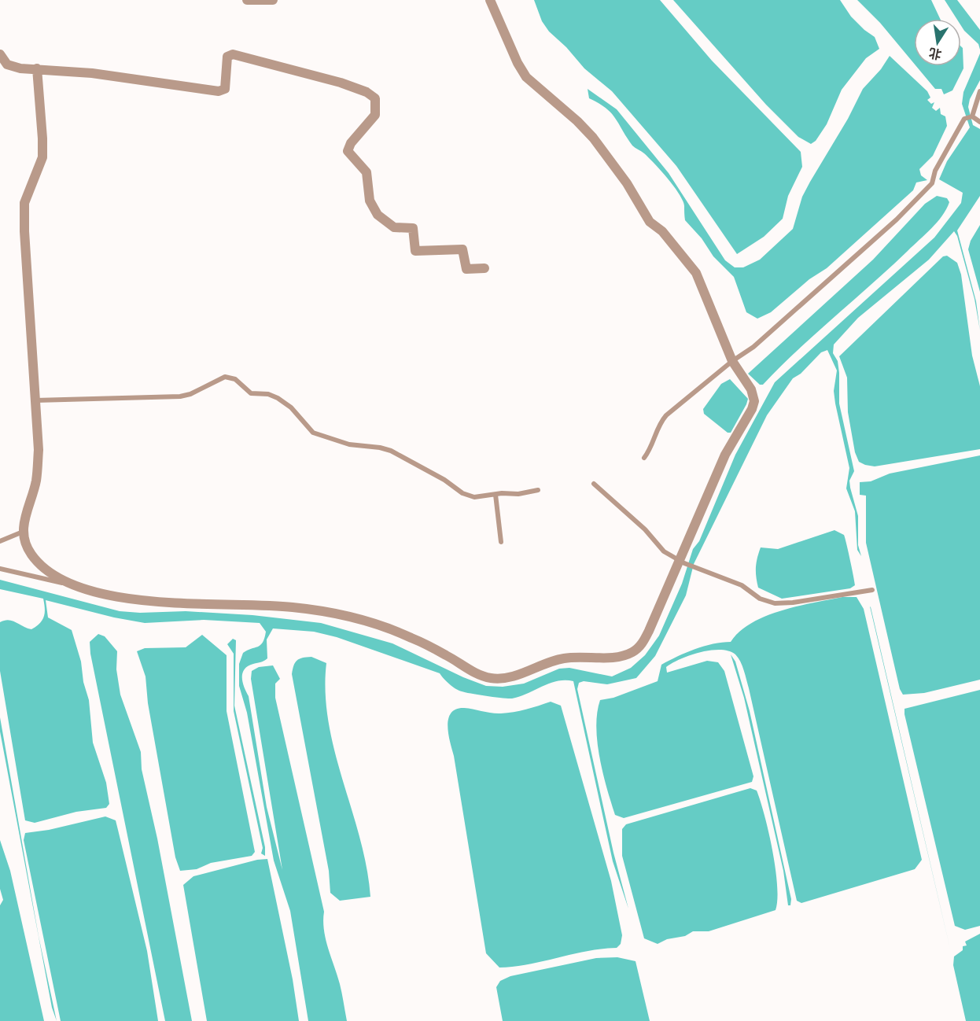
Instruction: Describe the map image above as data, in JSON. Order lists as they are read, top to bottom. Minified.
{"north":"bottom"}
